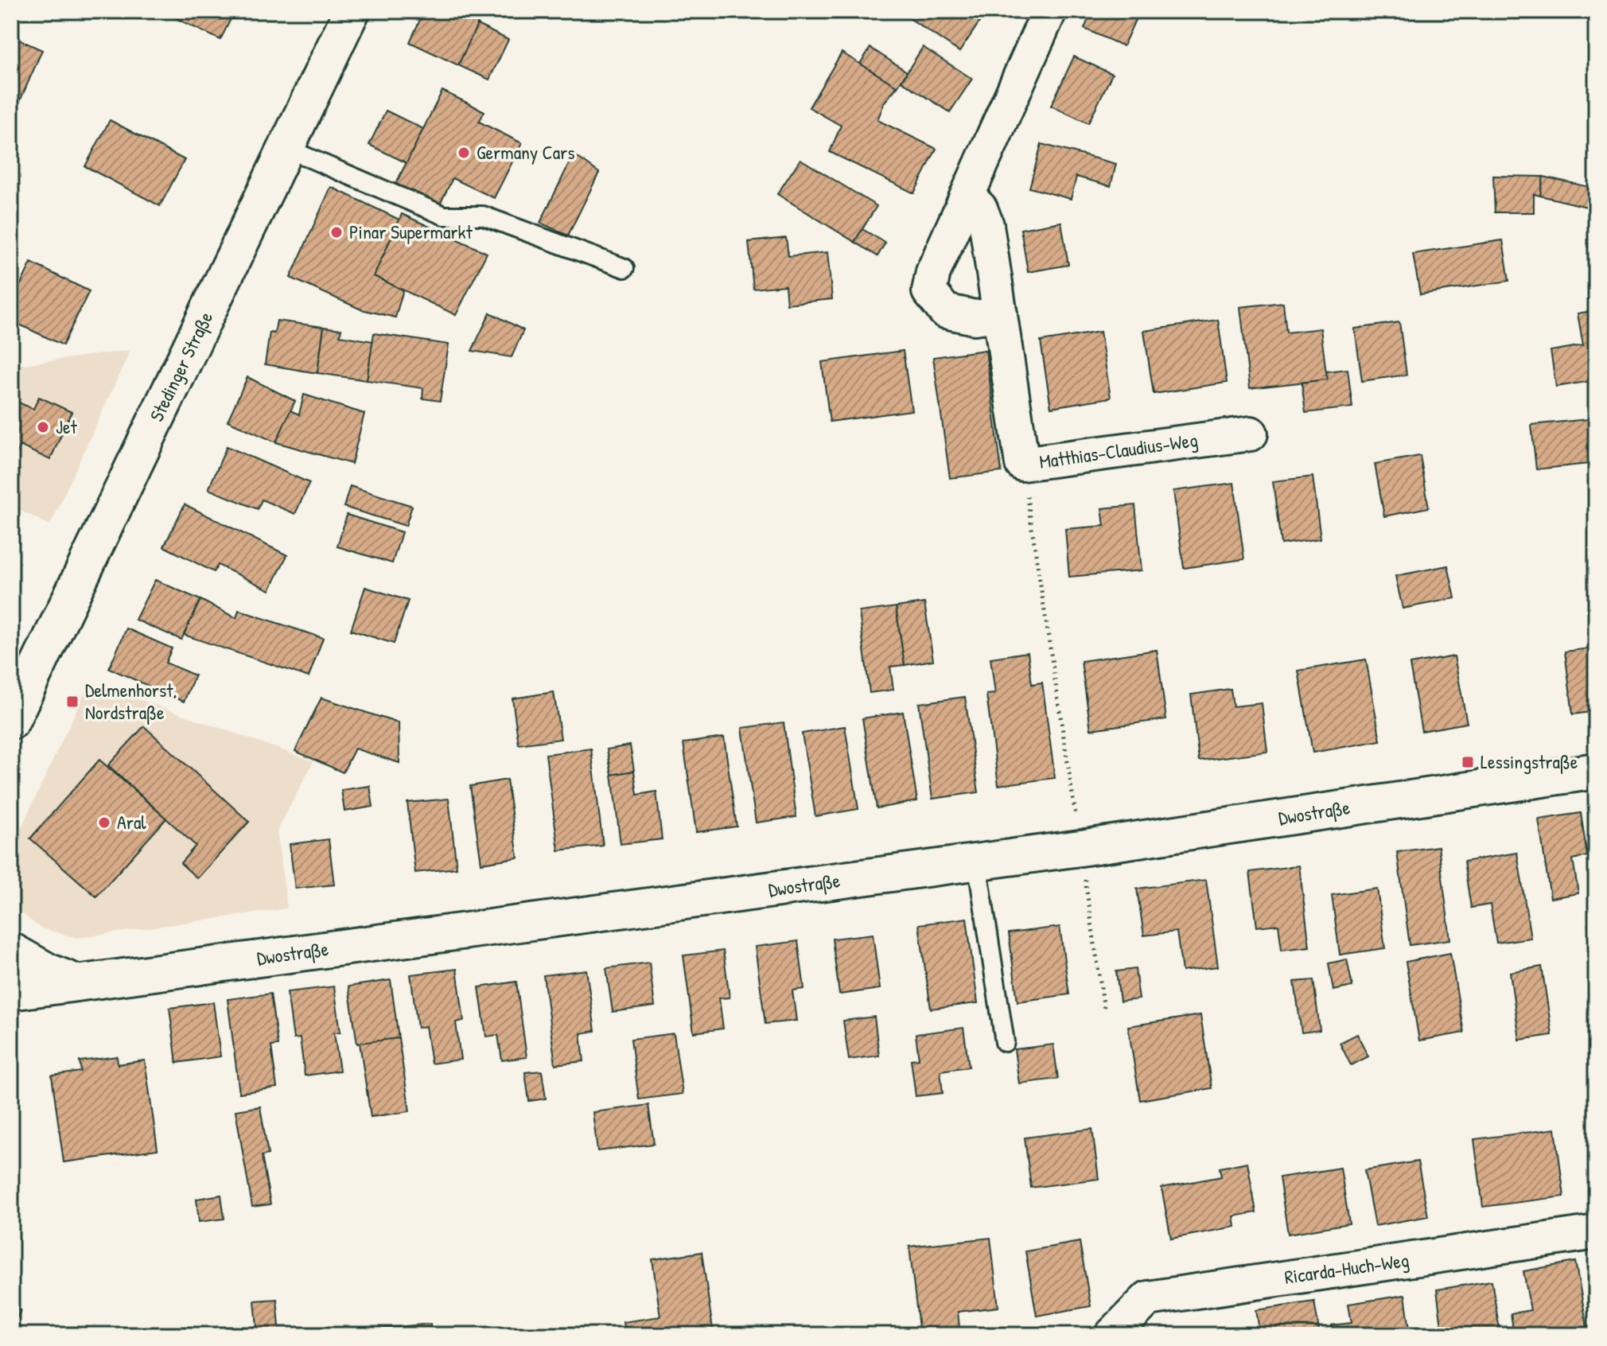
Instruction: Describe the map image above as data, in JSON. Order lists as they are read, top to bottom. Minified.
{"streets":{"street":["Stedinger Straße","Matthias-Claudius-Weg","Dwostraße","Ricarda-Huch-Weg"]},"places":{"other":["Germany Cars","Pinar Supermarkt","Jet","Aral"],"transit":["Delmenhorst, Nordstraße","Lessingstraße"]}}
